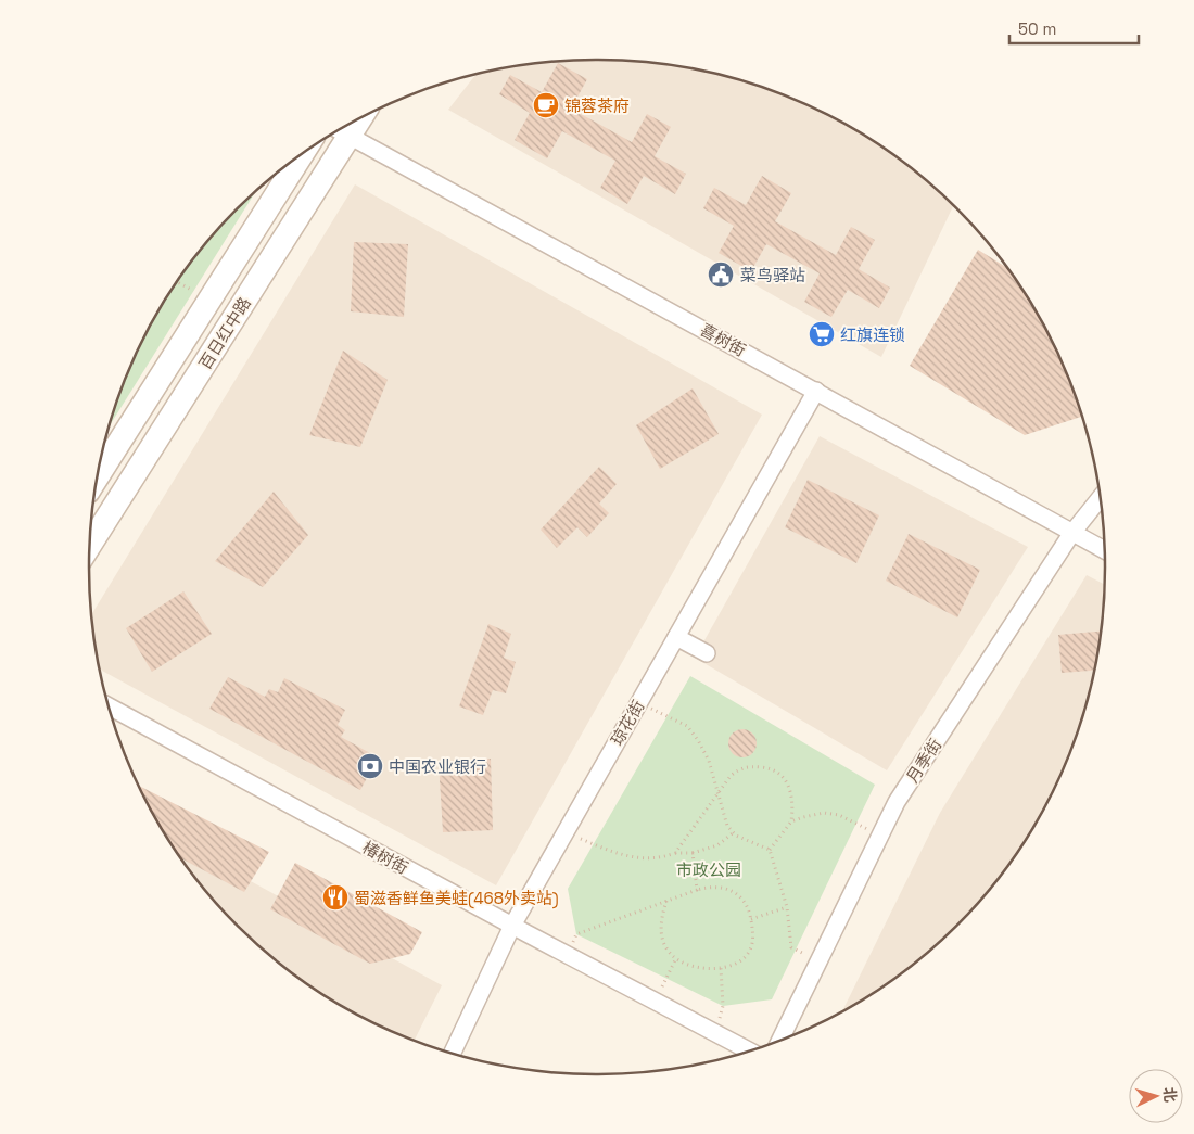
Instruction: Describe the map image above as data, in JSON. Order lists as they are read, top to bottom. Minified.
{"streets":{"street":["百日红中路","喜树街","琼花街","月季街","椿树街"]},"crossings":[["百日红中路","喜树街"],["喜树街","琼花街"],["喜树街","月季街"],["琼花街","椿树街"]],"parks":["市政公园"],"places":{"cafe":["锦蓉茶府"],"public building":["菜鸟驿站"],"supermarket":["红旗连锁"],"bank":["中国农业银行"],"restaurant":["蜀滋香鲜鱼美蛙(468外卖站)"]},"scale_bar":"50 m","north":"right"}
